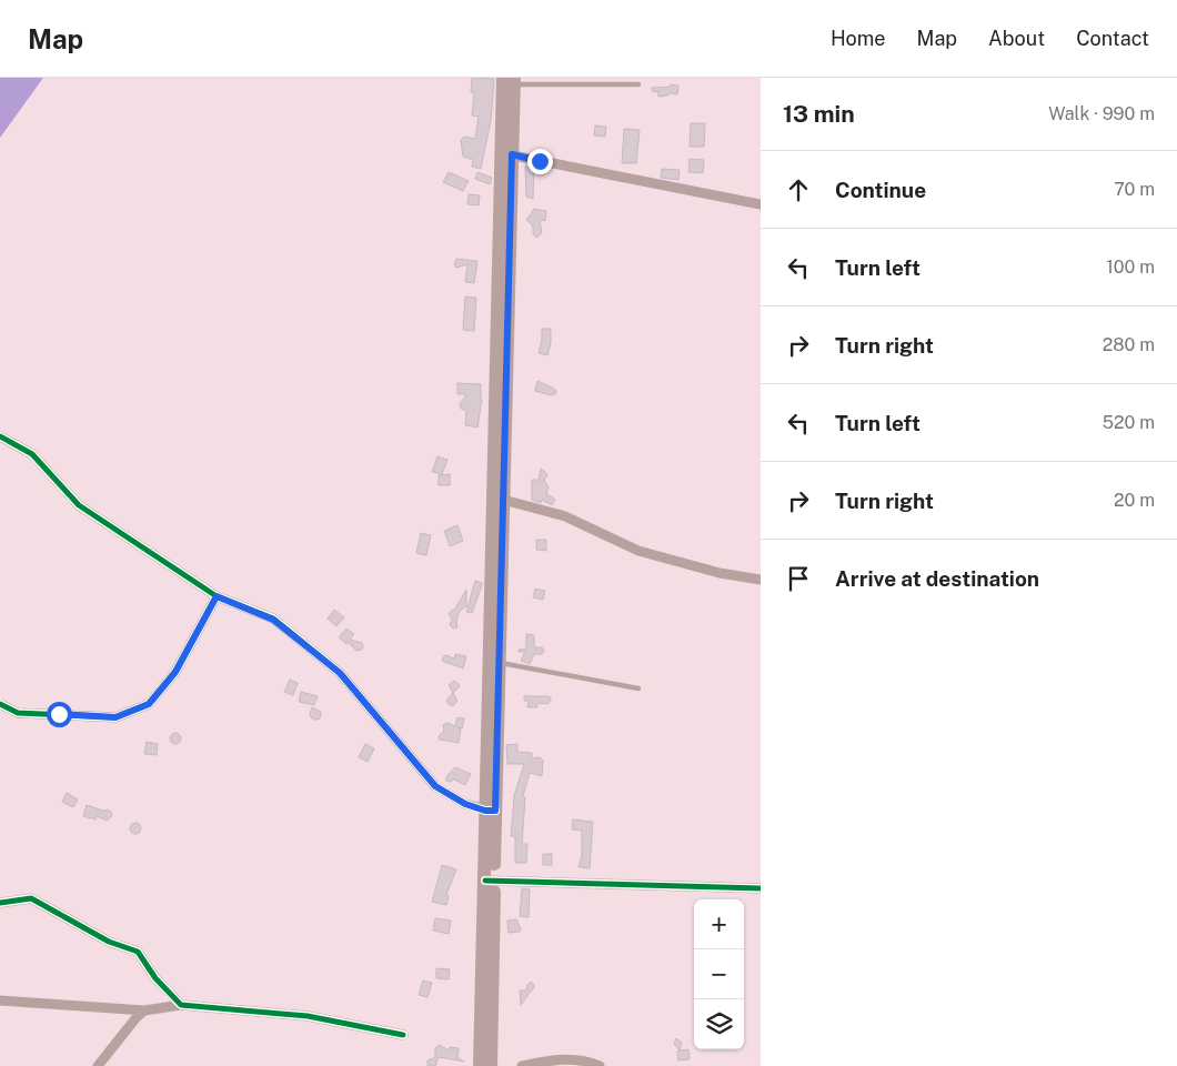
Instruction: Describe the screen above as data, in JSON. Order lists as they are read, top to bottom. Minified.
{"page":{"header":"Map","nav":["Home","Map","About","Contact"],"heading":["13 min","Walk · 990 m"],"list":[["Continue","70 m"],["Turn left","100 m"],["Turn right","280 m"],["Turn left","520 m"],["Turn right","20 m"],"Arrive at destination"],"map_buttons":["+","−"]}}
